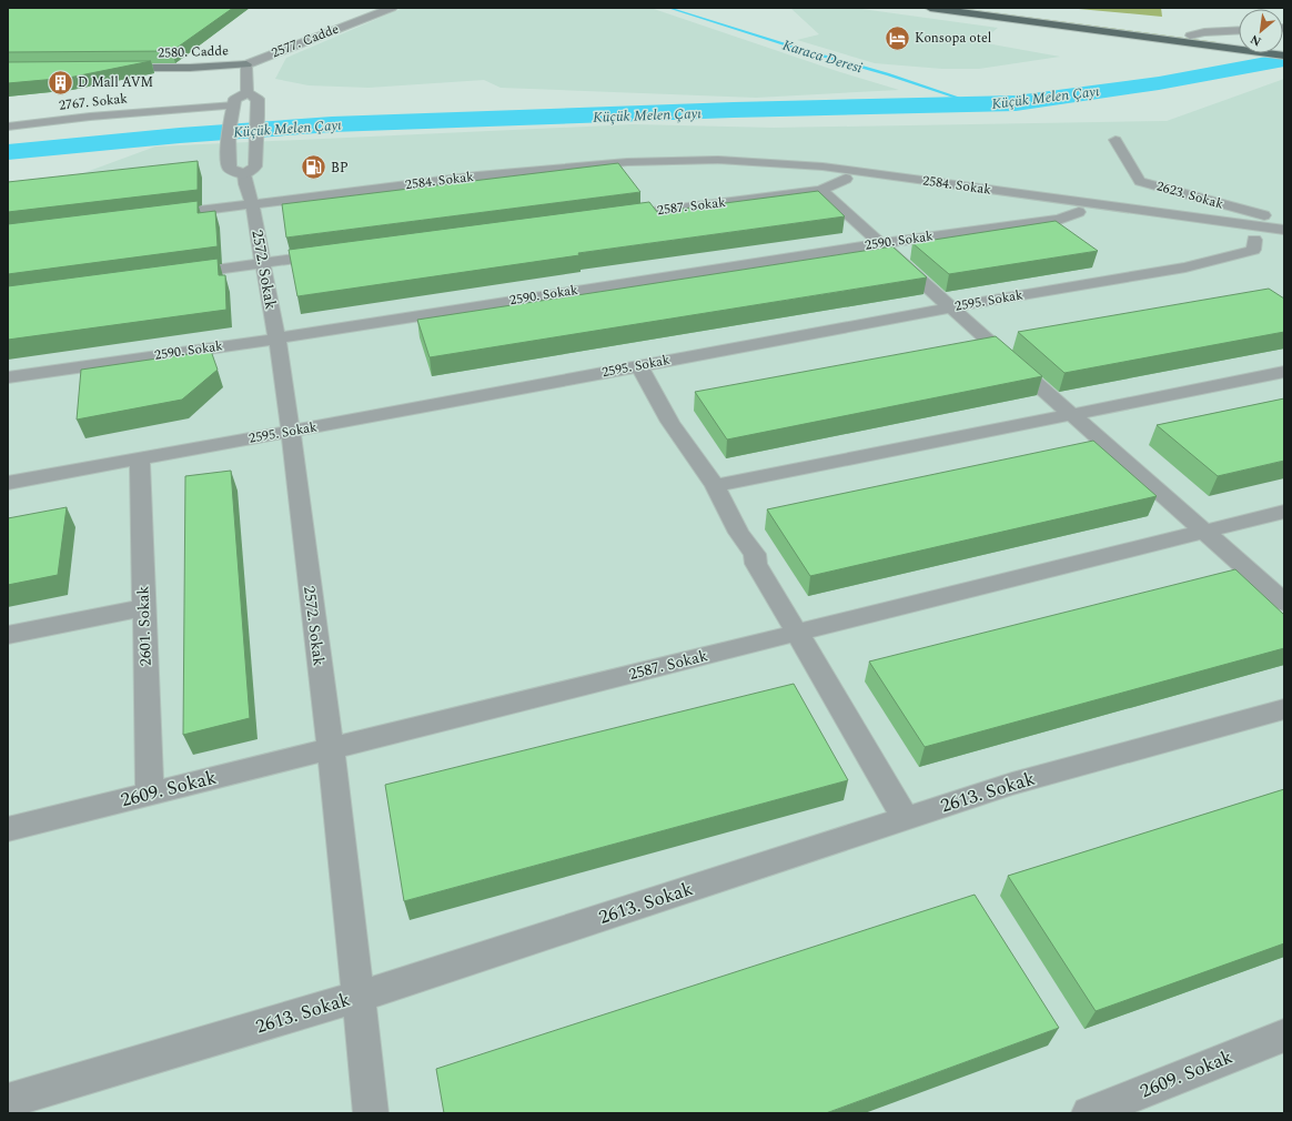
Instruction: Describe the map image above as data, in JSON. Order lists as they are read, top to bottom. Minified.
{"streets":{"main road":["2580. Cadde"],"street":["2577. Cadde","2767. Sokak","2584. Sokak","2623. Sokak","2587. Sokak","2590. Sokak","2572. Sokak","2595. Sokak","2601. Sokak","2609. Sokak","2613. Sokak"]},"crossings":[["2577. Cadde","2580. Cadde"],["2584. Sokak","2587. Sokak"],["2584. Sokak","2590. Sokak"],["2584. Sokak","2572. Sokak"],["2584. Sokak","2595. Sokak"],["2587. Sokak","2572. Sokak"],["2587. Sokak","2609. Sokak"],["2590. Sokak","2572. Sokak"],["2572. Sokak","2595. Sokak"],["2572. Sokak","2609. Sokak"],["2572. Sokak","2613. Sokak"],["2595. Sokak","2601. Sokak"],["2601. Sokak","2609. Sokak"]],"water":["Karaca Deresi","Küçük Melen Çayı"],"places":{"hotel":["Konsopa otel"],"building":["D Mall AVM"],"fuel station":["BP"]},"north":"bottom left"}
